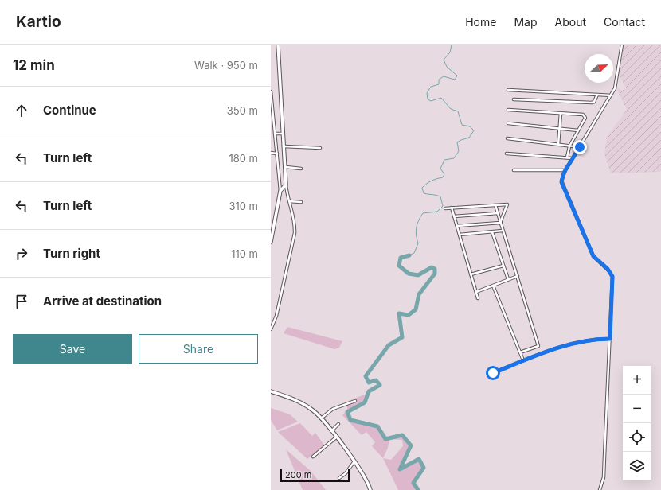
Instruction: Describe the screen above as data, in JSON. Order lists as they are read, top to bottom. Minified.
{"scale_bar":"200 m","north":"top right","page":{"header":"Kartio","nav":["Home","Map","About","Contact"],"heading":["12 min","Walk · 950 m"],"list":[["Continue","350 m"],["Turn left","180 m"],["Turn left","310 m"],["Turn right","110 m"],"Arrive at destination"],"buttons":["Save","Share"],"map_buttons":["+","−"],"scale":"200 m"}}
